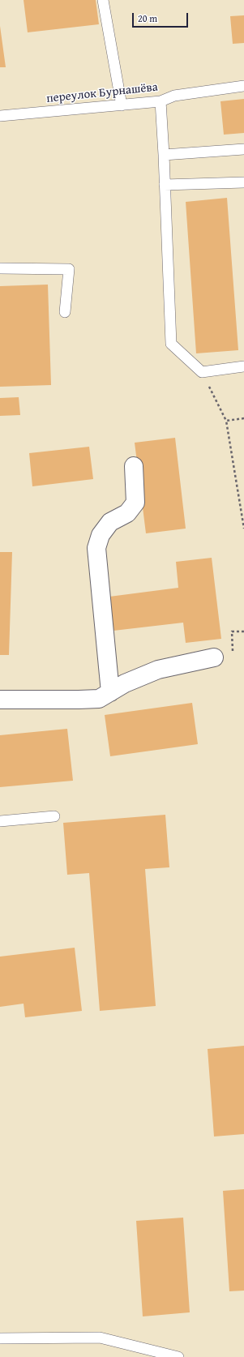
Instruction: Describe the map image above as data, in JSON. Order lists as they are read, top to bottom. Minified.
{"streets":{"lane":["переулок Бурнашёва"]},"scale_bar":"20 m"}
